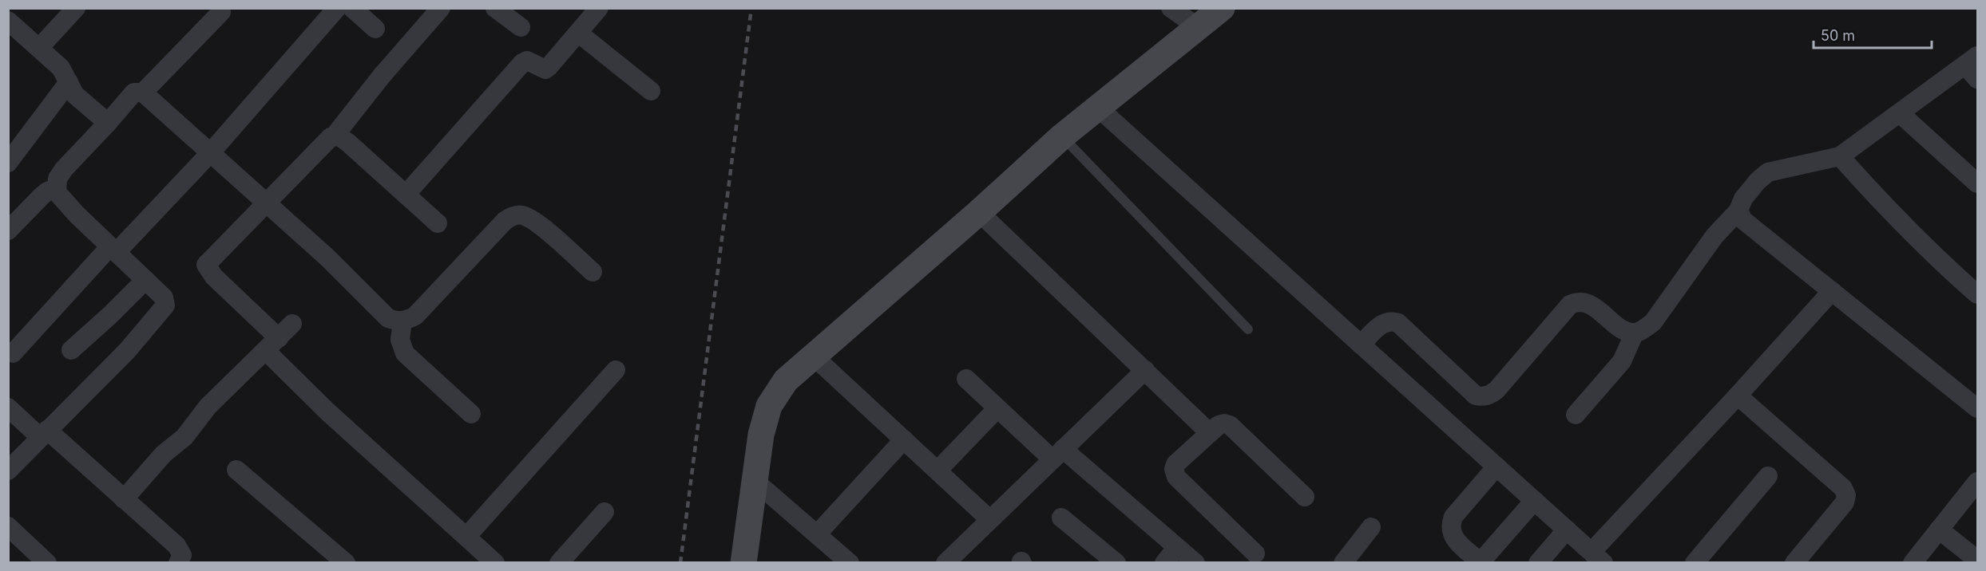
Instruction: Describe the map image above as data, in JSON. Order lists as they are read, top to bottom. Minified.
{"scale_bar":"50 m"}
